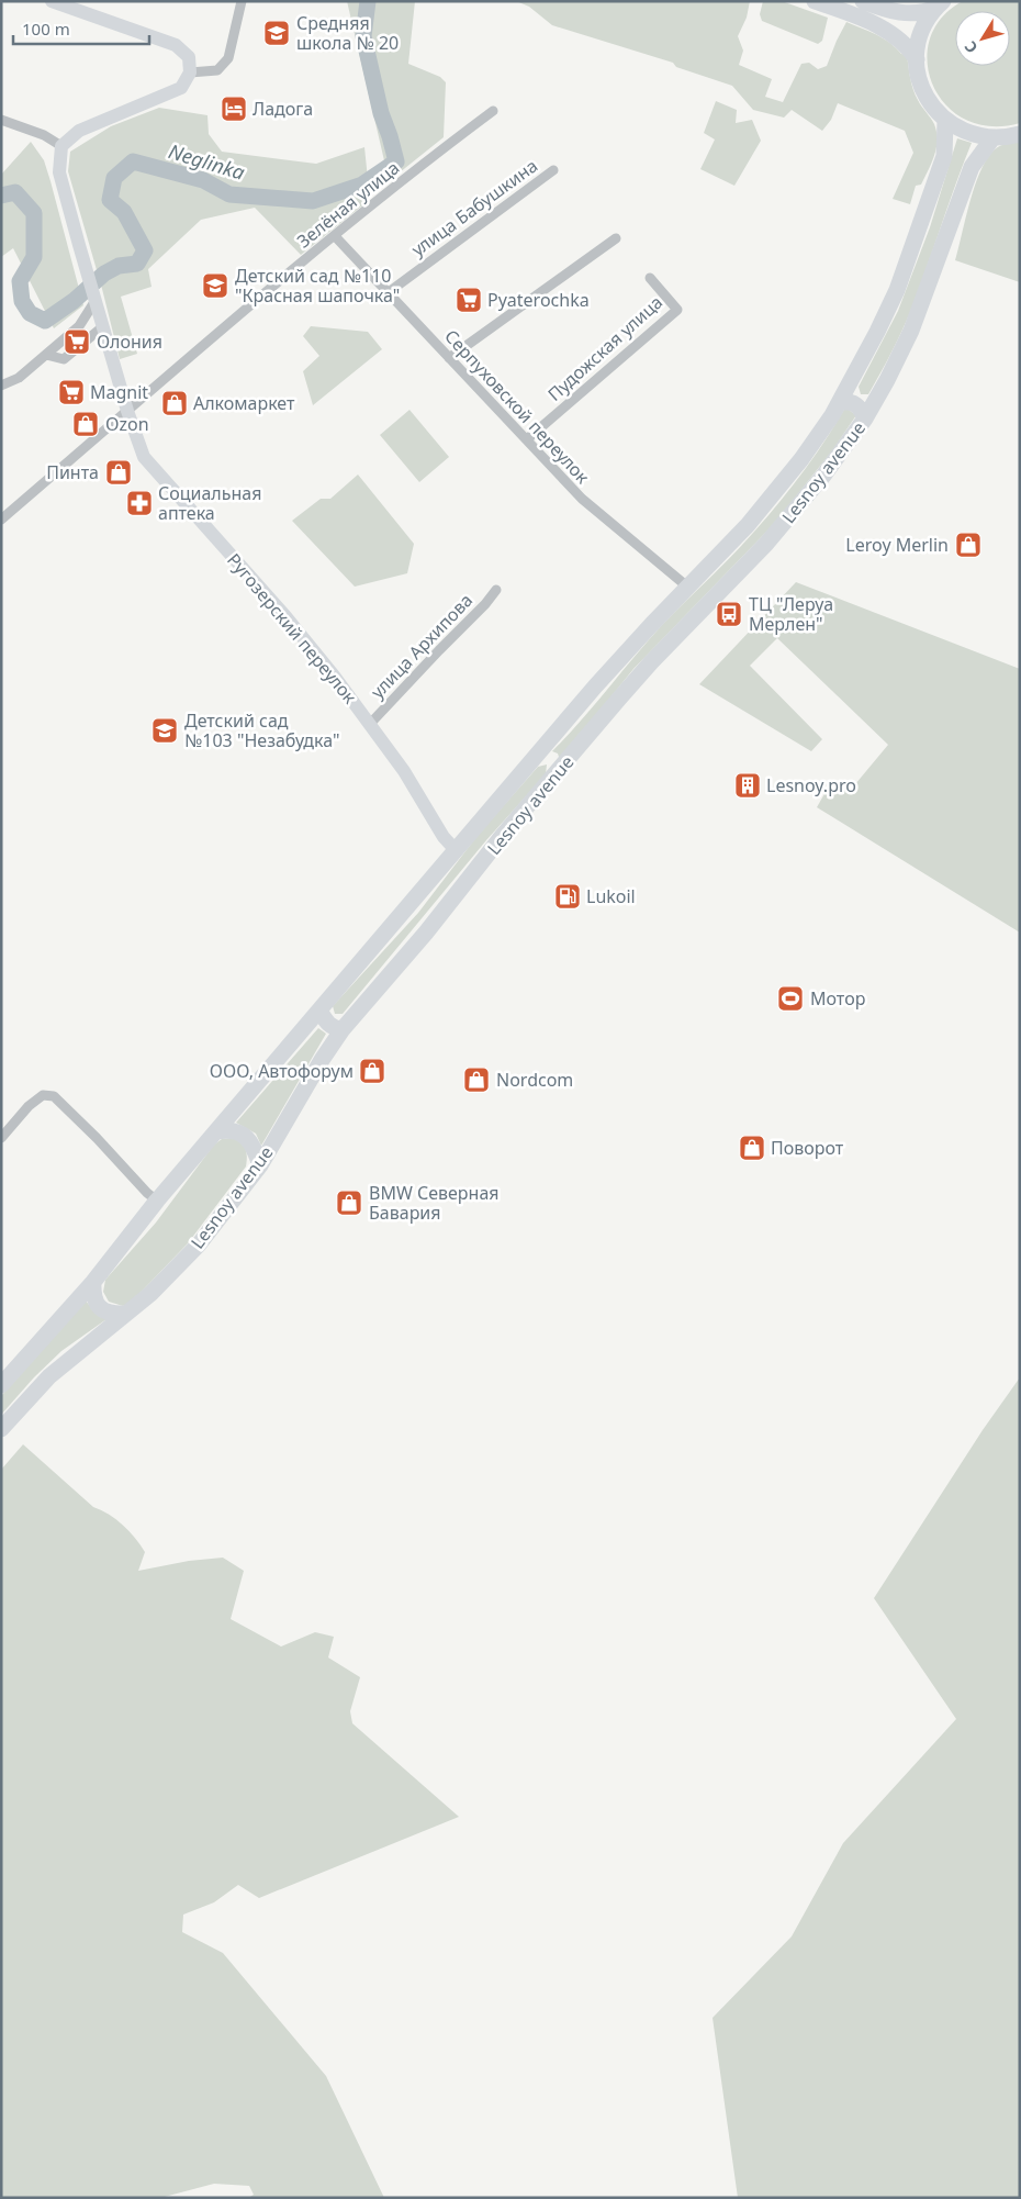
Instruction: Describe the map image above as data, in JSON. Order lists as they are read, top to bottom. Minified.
{"streets":{"main road":["Lesnoy avenue","Ругозерский переулок"],"street":["Зелёная улица","улица Бабушкина","Пудожская улица","Серпуховской переулок","улица Архипова"]},"crossings":[["Зелёная улица","Серпуховской переулок"],["Зелёная улица","Ругозерский переулок"],["улица Бабушкина","Серпуховской переулок"],["Пудожская улица","Серпуховской переулок"],["Серпуховской переулок","Lesnoy avenue"],["Lesnoy avenue","Ругозерский переулок"],["Ругозерский переулок","улица Архипова"]],"water":["Neglinka"],"places":{"school or university":["Средняя школа № 20","Детский сад №110 \"Красная шапочка\"","Детский сад №103 \"Незабудка\""],"hotel":["Ладога"],"supermarket":["Pyaterochka","Олония","Magnit"],"shop":["Алкомаркет","Ozon","Пинта","Leroy Merlin","ООО, Автофорум","Nordcom","Поворот","BMW Северная Бавария"],"pharmacy":["Социальная аптека"],"bus stop":["ТЦ \"Леруа Мерлен\""],"building":["Lesnoy.pro"],"fuel station":["Lukoil"],"sports":["Мотор"]},"scale_bar":"100 m","north":"bottom left"}
